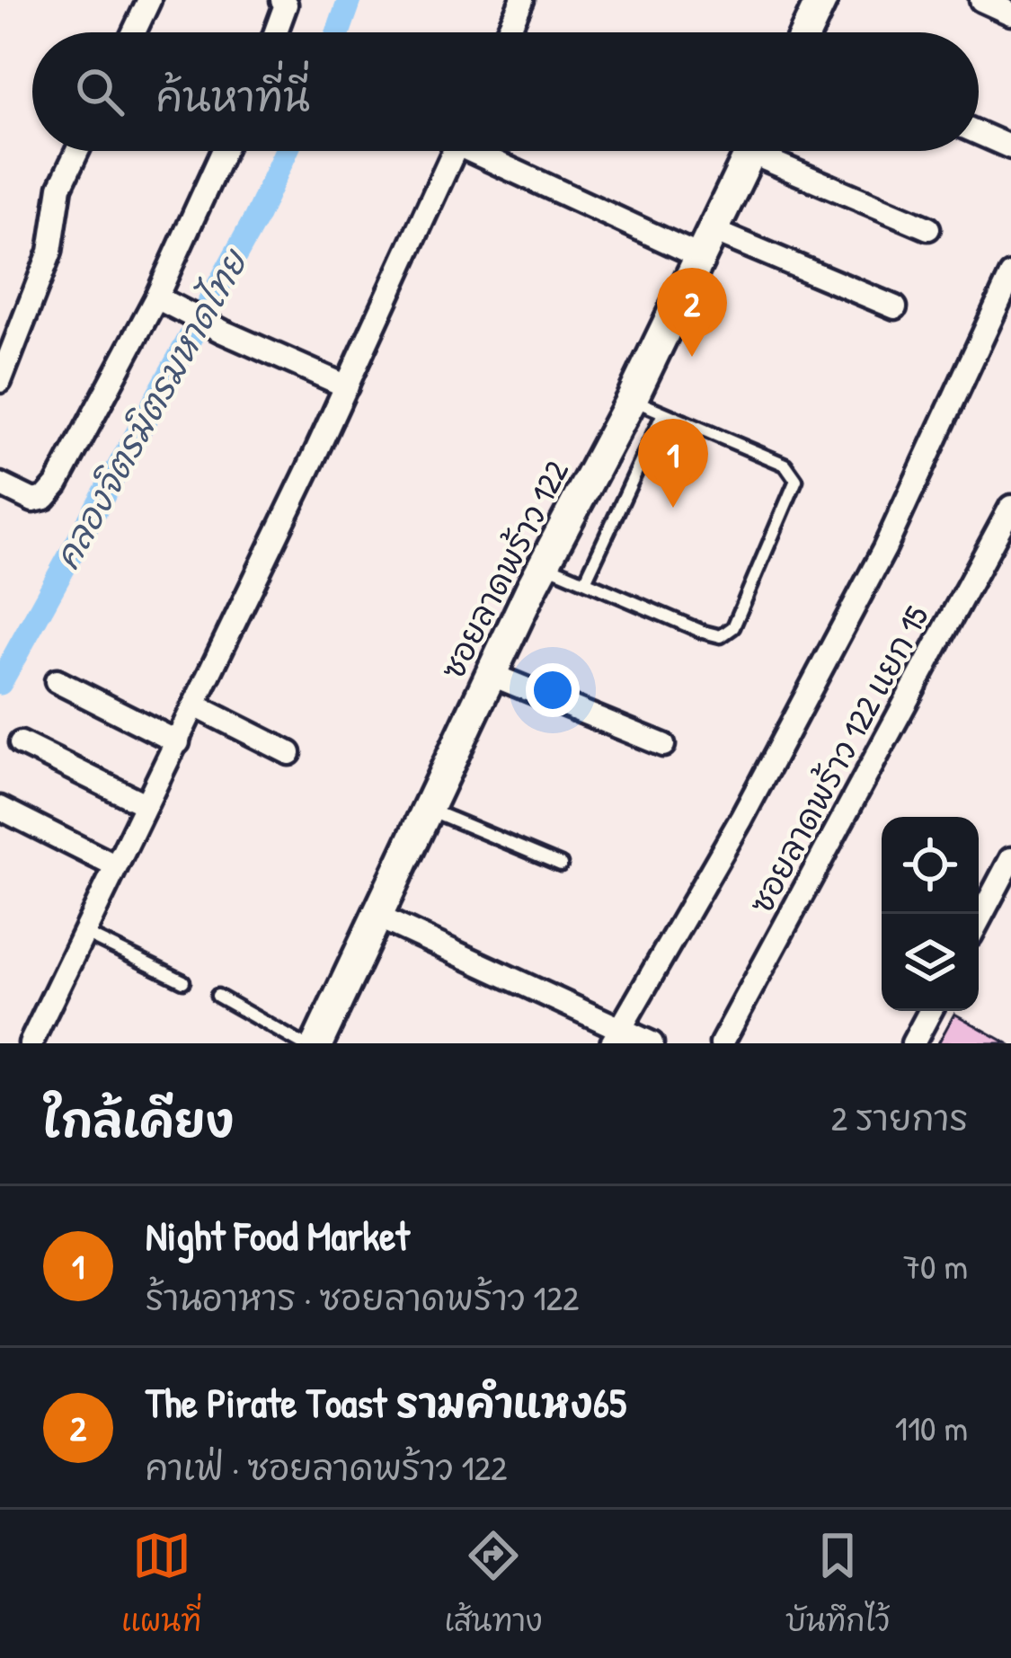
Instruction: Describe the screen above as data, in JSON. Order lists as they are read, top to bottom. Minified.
{"streets":{"street":["ซอยลาดพร้าว 122","ซอยลาดพร้าว 122 แยก 15"]},"water":["คลองจิตรมิตรมหาดไทย"],"page":{"search":"ค้นหาที่นี่","pins":["2","1"],"heading":["ใกล้เคียง","2 รายการ"],"list":[{"mark":"1","name":"Night Food Market","note":"ร้านอาหาร · ซอยลาดพร้าว 122","value":"70 m"},{"mark":"2","name":"The Pirate Toast รามคำแหง65","note":"คาเฟ่ · ซอยลาดพร้าว 122","value":"110 m"}],"nav":["แผนที่","เส้นทาง","บันทึกไว้"]}}
